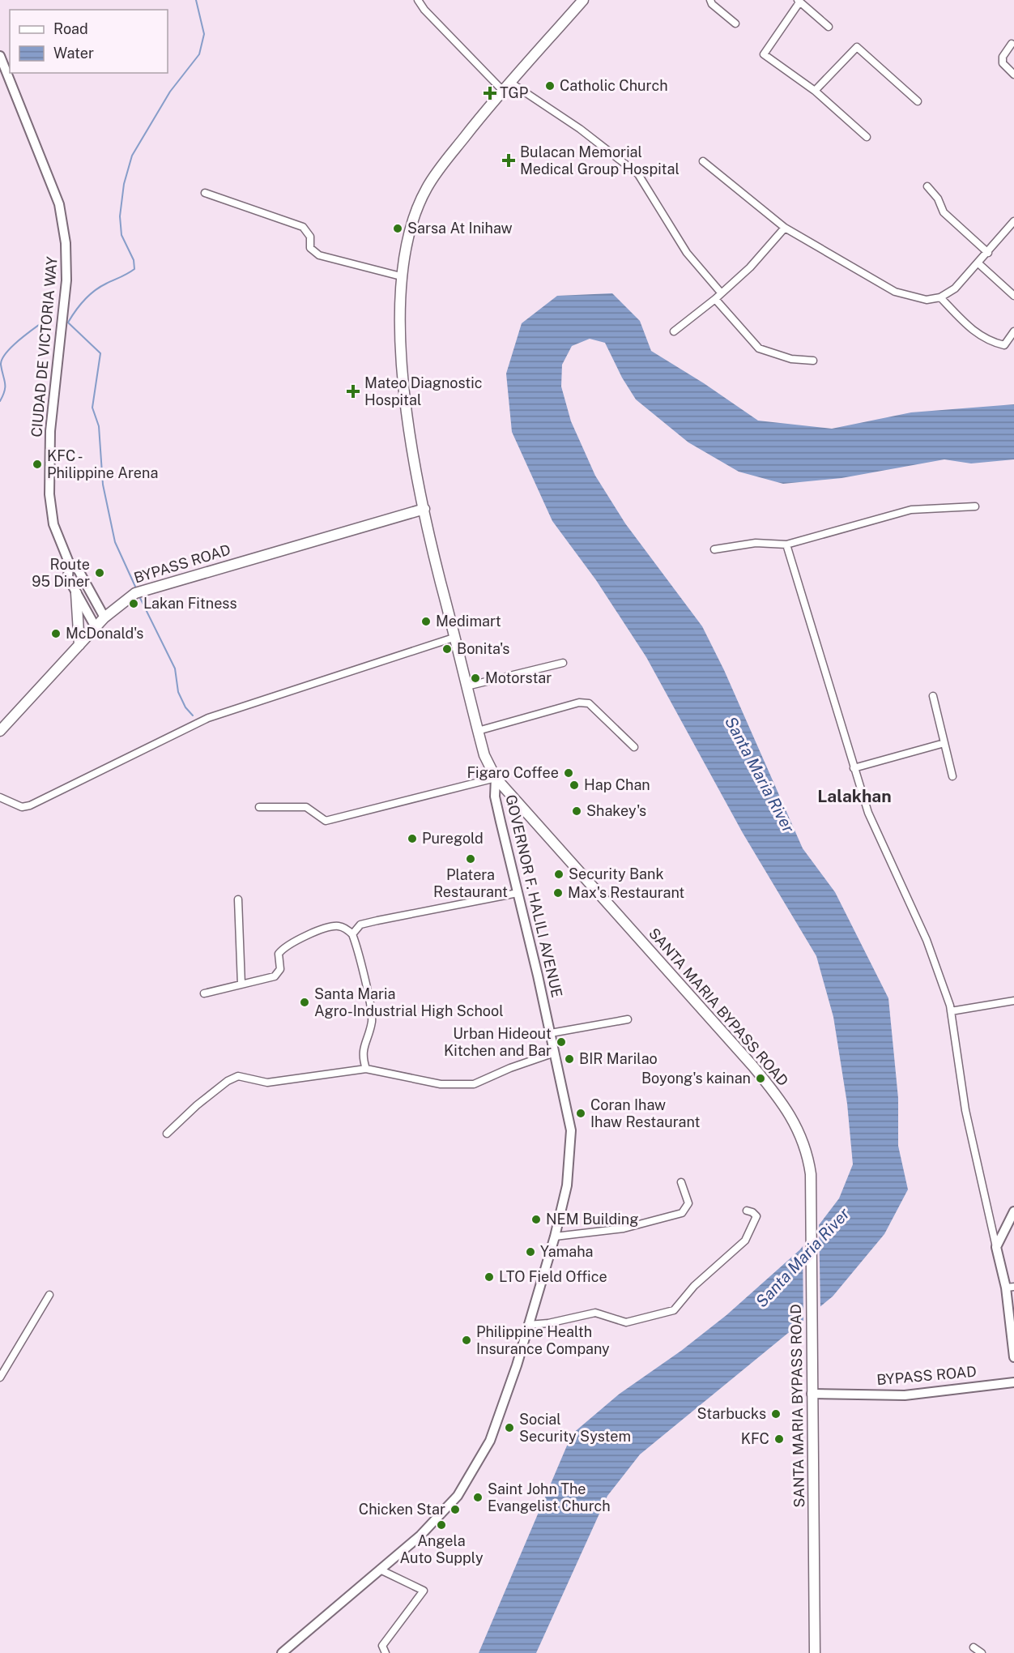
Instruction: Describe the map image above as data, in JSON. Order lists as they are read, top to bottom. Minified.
{"streets":{"main road":["CIUDAD DE VICTORIA WAY","BYPASS ROAD","GOVERNOR F. HALILI AVENUE","SANTA MARIA BYPASS ROAD"]},"crossings":[["CIUDAD DE VICTORIA WAY","BYPASS ROAD"],["BYPASS ROAD","GOVERNOR F. HALILI AVENUE"],["BYPASS ROAD","SANTA MARIA BYPASS ROAD"],["GOVERNOR F. HALILI AVENUE","SANTA MARIA BYPASS ROAD"]],"districts":["Lalakhan"],"water":["Santa Maria River"],"places":{"other":["Catholic Church","Sarsa At Inihaw","KFC - Philippine Arena","Route 95 Diner","Lakan Fitness","Medimart","McDonald's","Bonita's","Motorstar","Figaro Coffee","Hap Chan","Shakey's","Puregold","Platera Restaurant","Security Bank","Max's Restaurant","Santa Maria Agro-Industrial High School","Urban Hideout Kitchen and Bar","BIR Marilao","Boyong's kainan","Coran Ihaw Ihaw Restaurant","NEM Building","Yamaha","LTO Field Office","Philippine Health Insurance Company","Starbucks","Social Security System","KFC","Saint John The Evangelist Church","Chicken Star","Angela Auto Supply"],"health":["TGP","Bulacan Memorial Medical Group Hospital","Mateo Diagnostic Hospital"]},"legend":["Road","Water"]}
